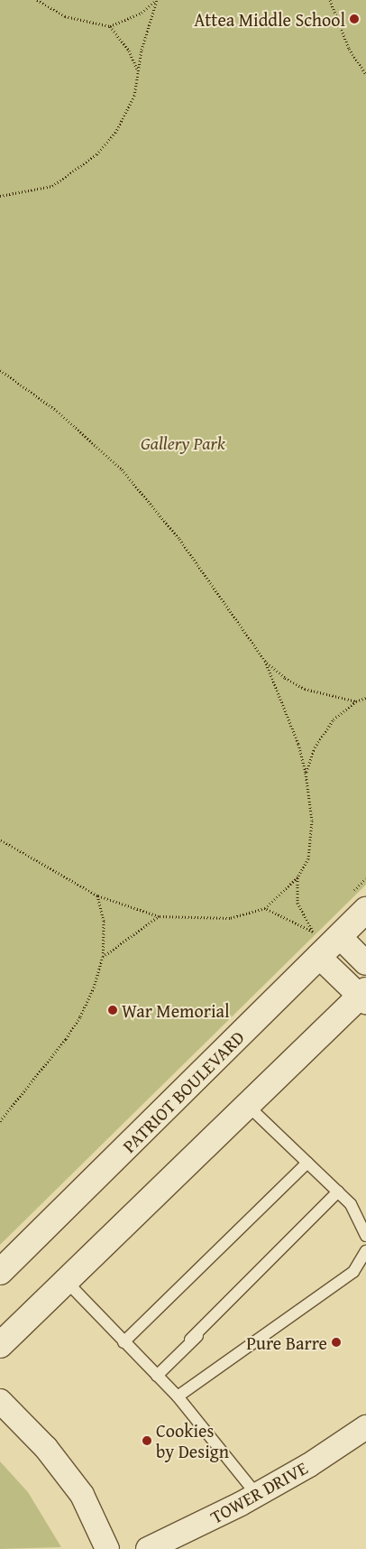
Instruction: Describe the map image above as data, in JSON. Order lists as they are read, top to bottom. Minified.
{"streets":{"main road":["PATRIOT BOULEVARD"],"street":["TOWER DRIVE"]},"parks":["Gallery Park"],"places":["Attea Middle School","War Memorial","Pure Barre","Cookies by Design"]}
